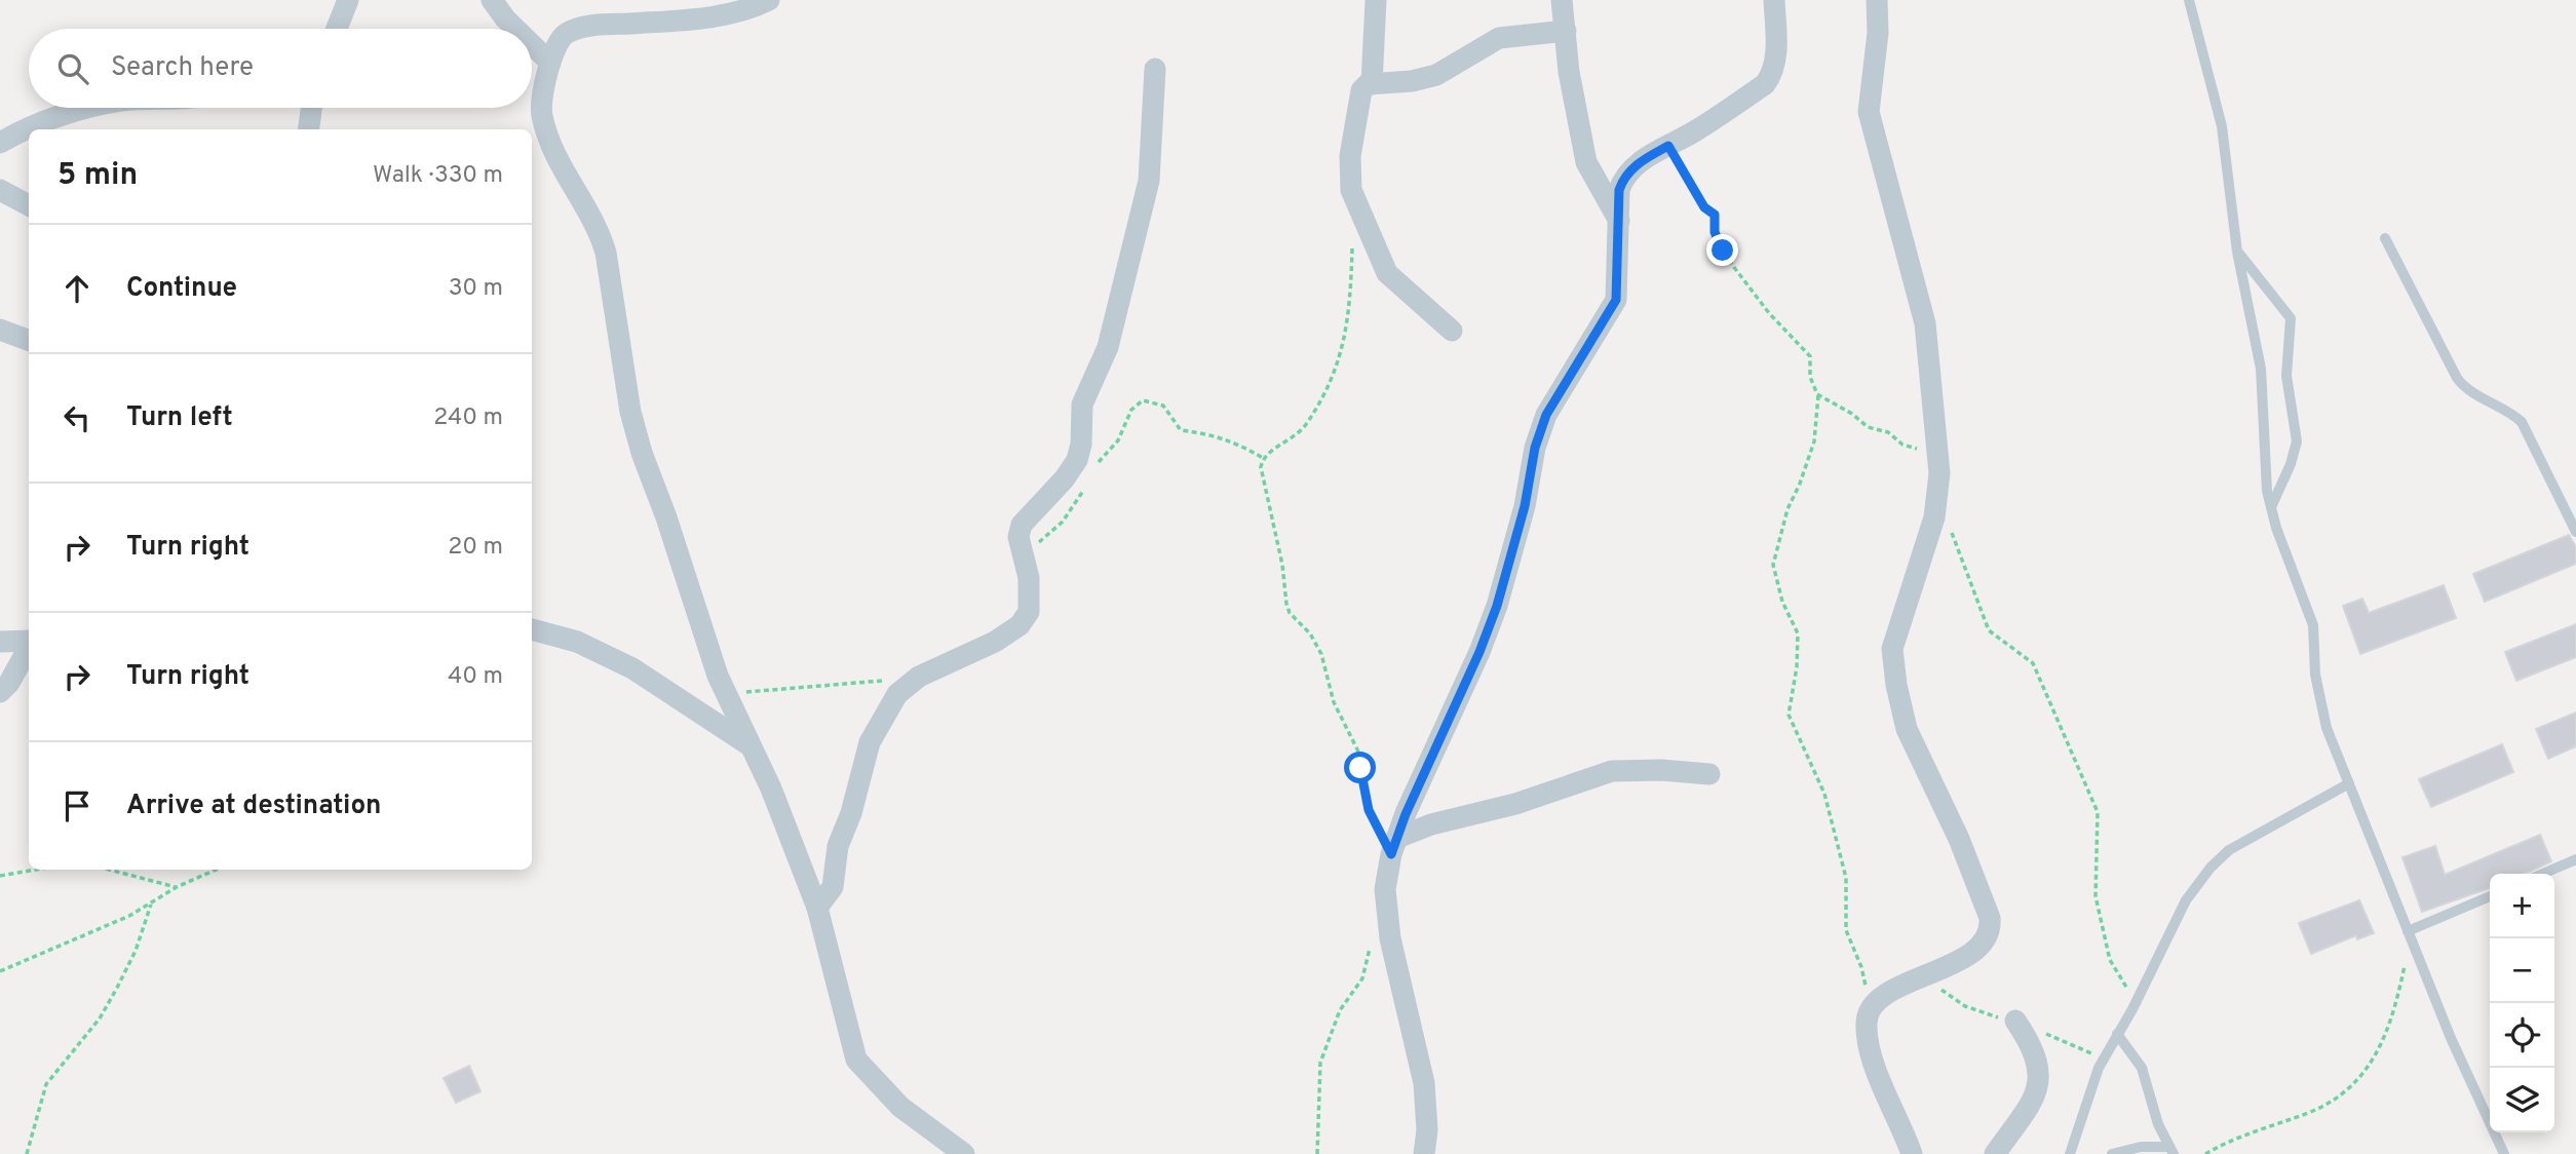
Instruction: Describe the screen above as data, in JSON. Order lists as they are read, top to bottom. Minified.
{"page":{"search":"Search here","heading":["5 min","Walk · 330 m"],"list":[["Continue","30 m"],["Turn left","240 m"],["Turn right","20 m"],["Turn right","40 m"],"Arrive at destination"],"map_buttons":["+","−"]}}
